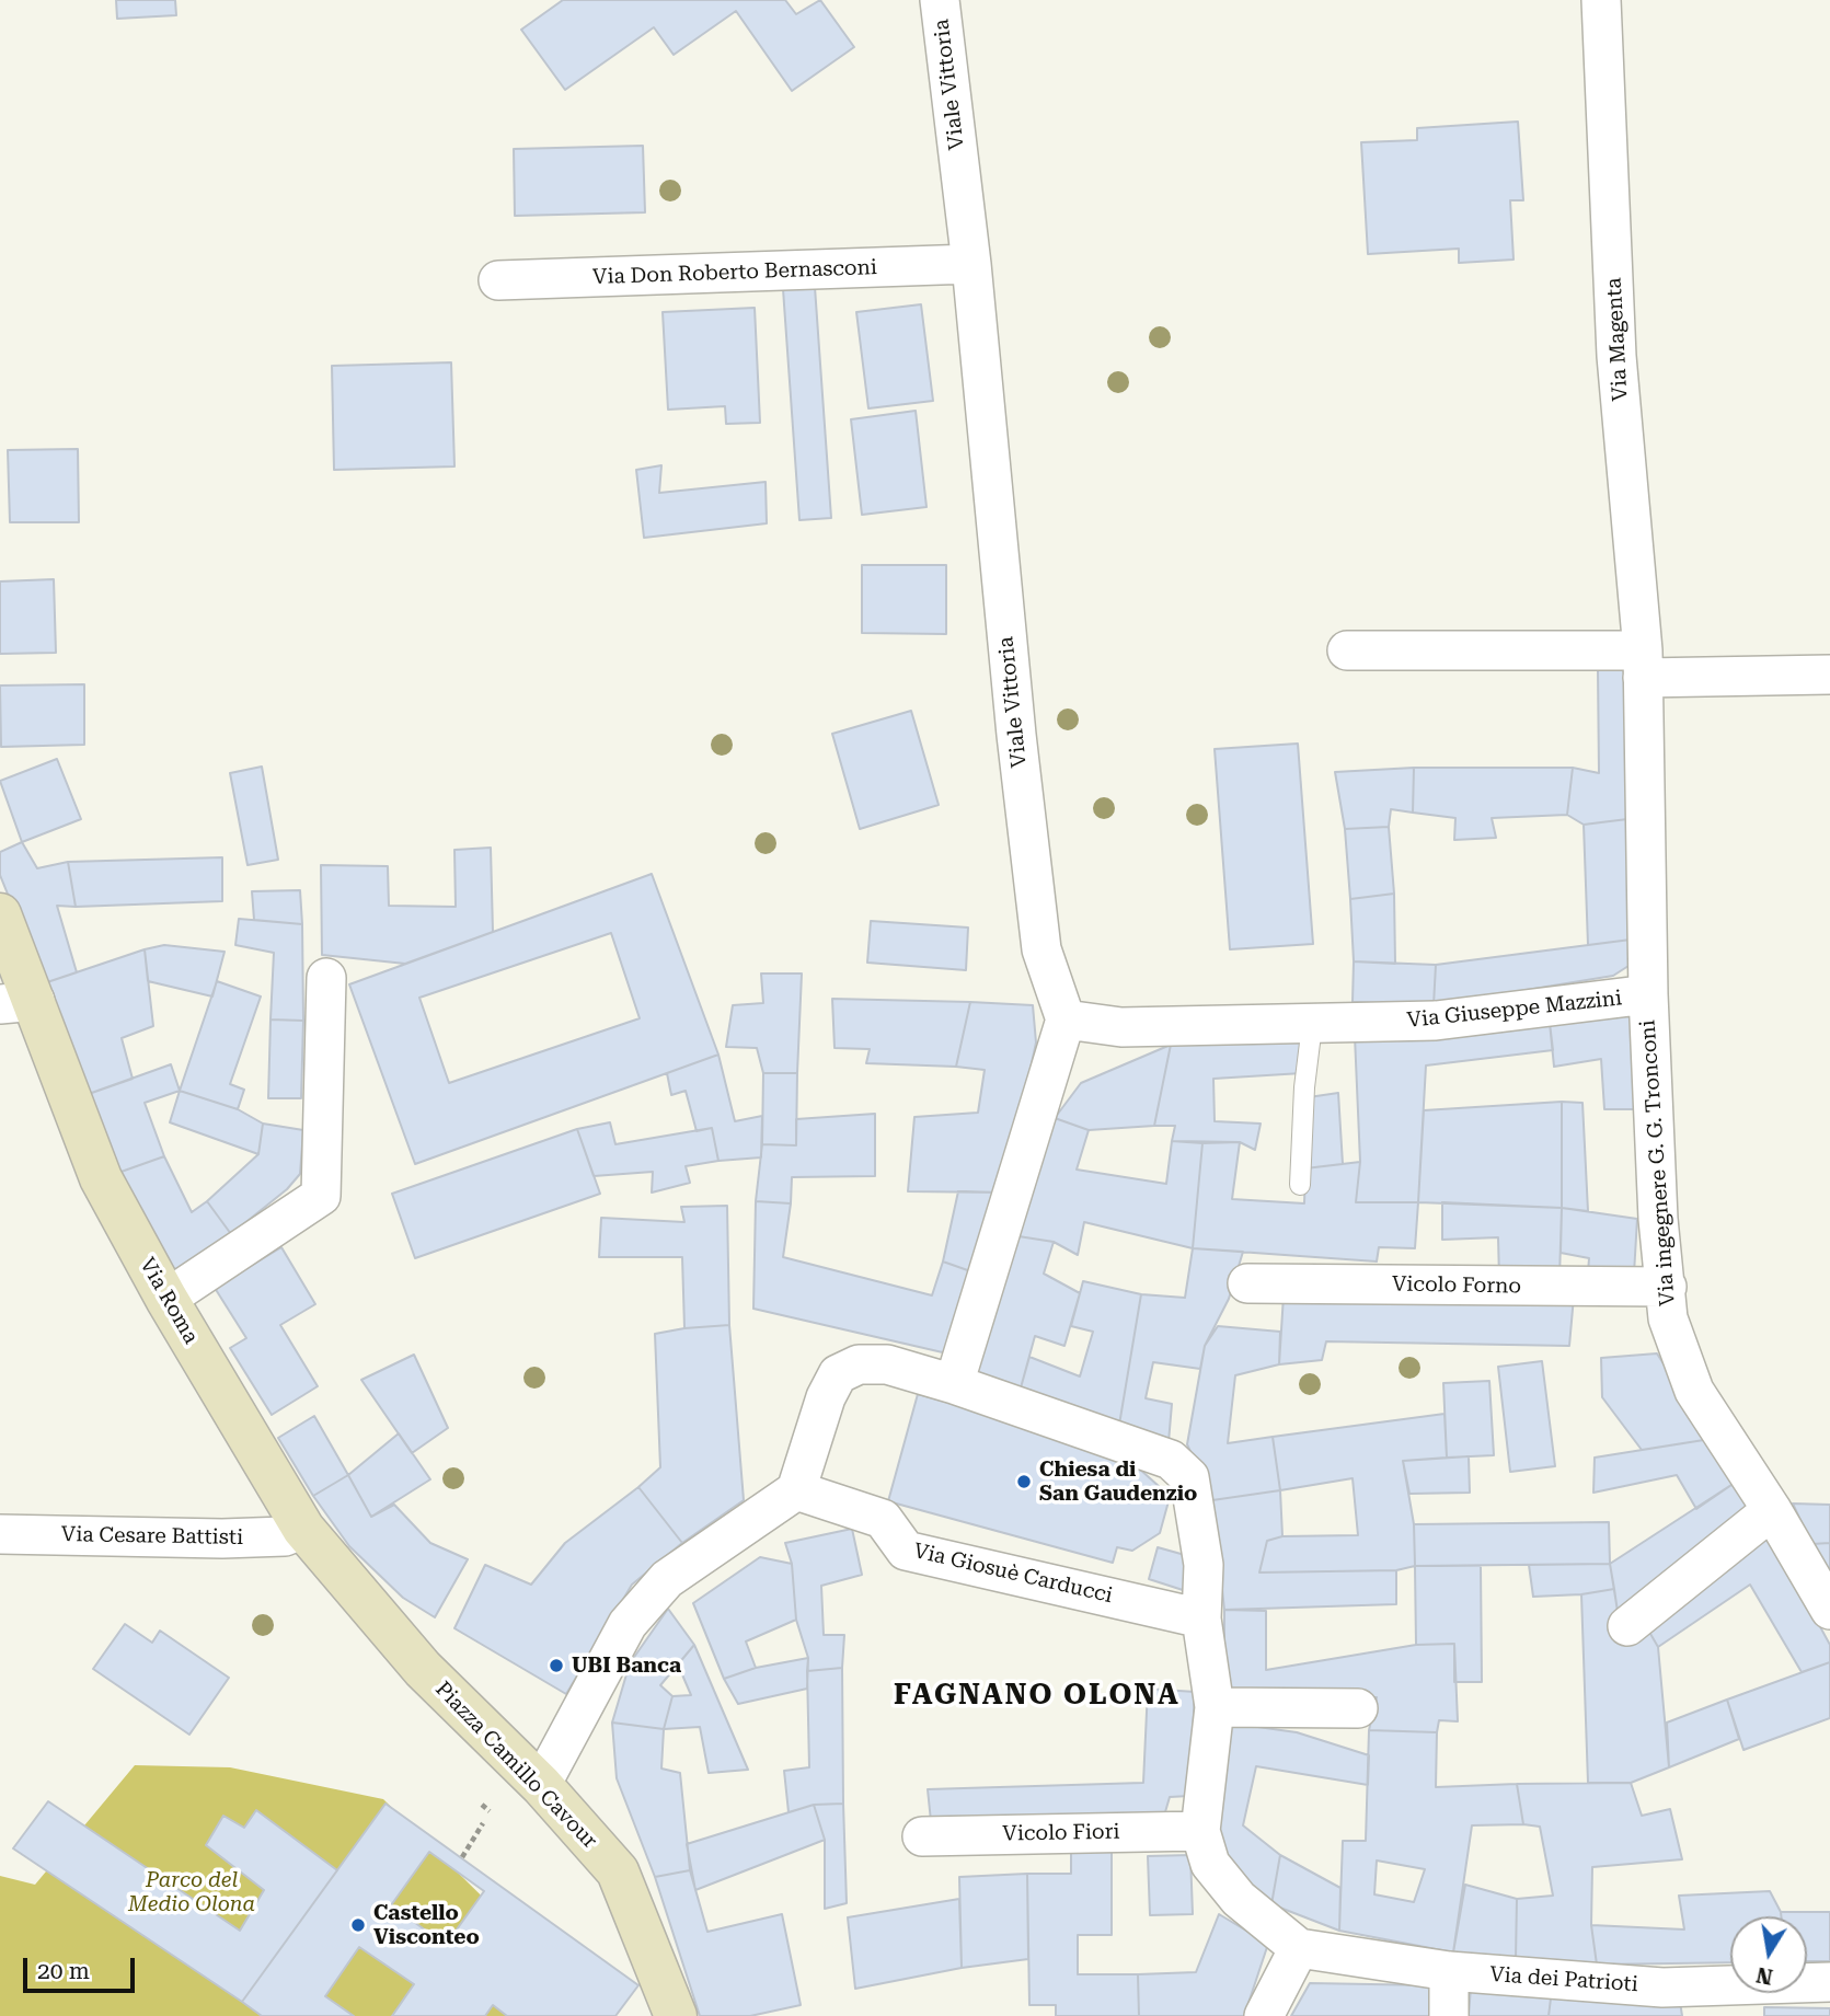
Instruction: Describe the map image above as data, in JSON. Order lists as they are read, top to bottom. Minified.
{"streets":{"street":["Viale Vittoria","Via Don Roberto Bernasconi","Via Magenta","Via Giuseppe Mazzini","Via ingegnere G. G. Tronconi","Vicolo Forno","Via Roma","Via Cesare Battisti","Via Giosuè Carducci","Piazza Camillo Cavour","Vicolo Fiori","Via dei Patrioti"]},"crossings":[["Viale Vittoria","Via Don Roberto Bernasconi"],["Viale Vittoria","Via Giuseppe Mazzini"],["Via Magenta","Via Giuseppe Mazzini"],["Via Giuseppe Mazzini","Via ingegnere G. G. Tronconi"],["Via ingegnere G. G. Tronconi","Vicolo Forno"],["Via Roma","Via Cesare Battisti"],["Via Roma","Piazza Camillo Cavour"]],"districts":["FAGNANO OLONA"],"parks":["Parco del Medio Olona"],"places":["Chiesa di San Gaudenzio","UBI Banca","Castello Visconteo"],"scale_bar":"20 m","north":"bottom"}
